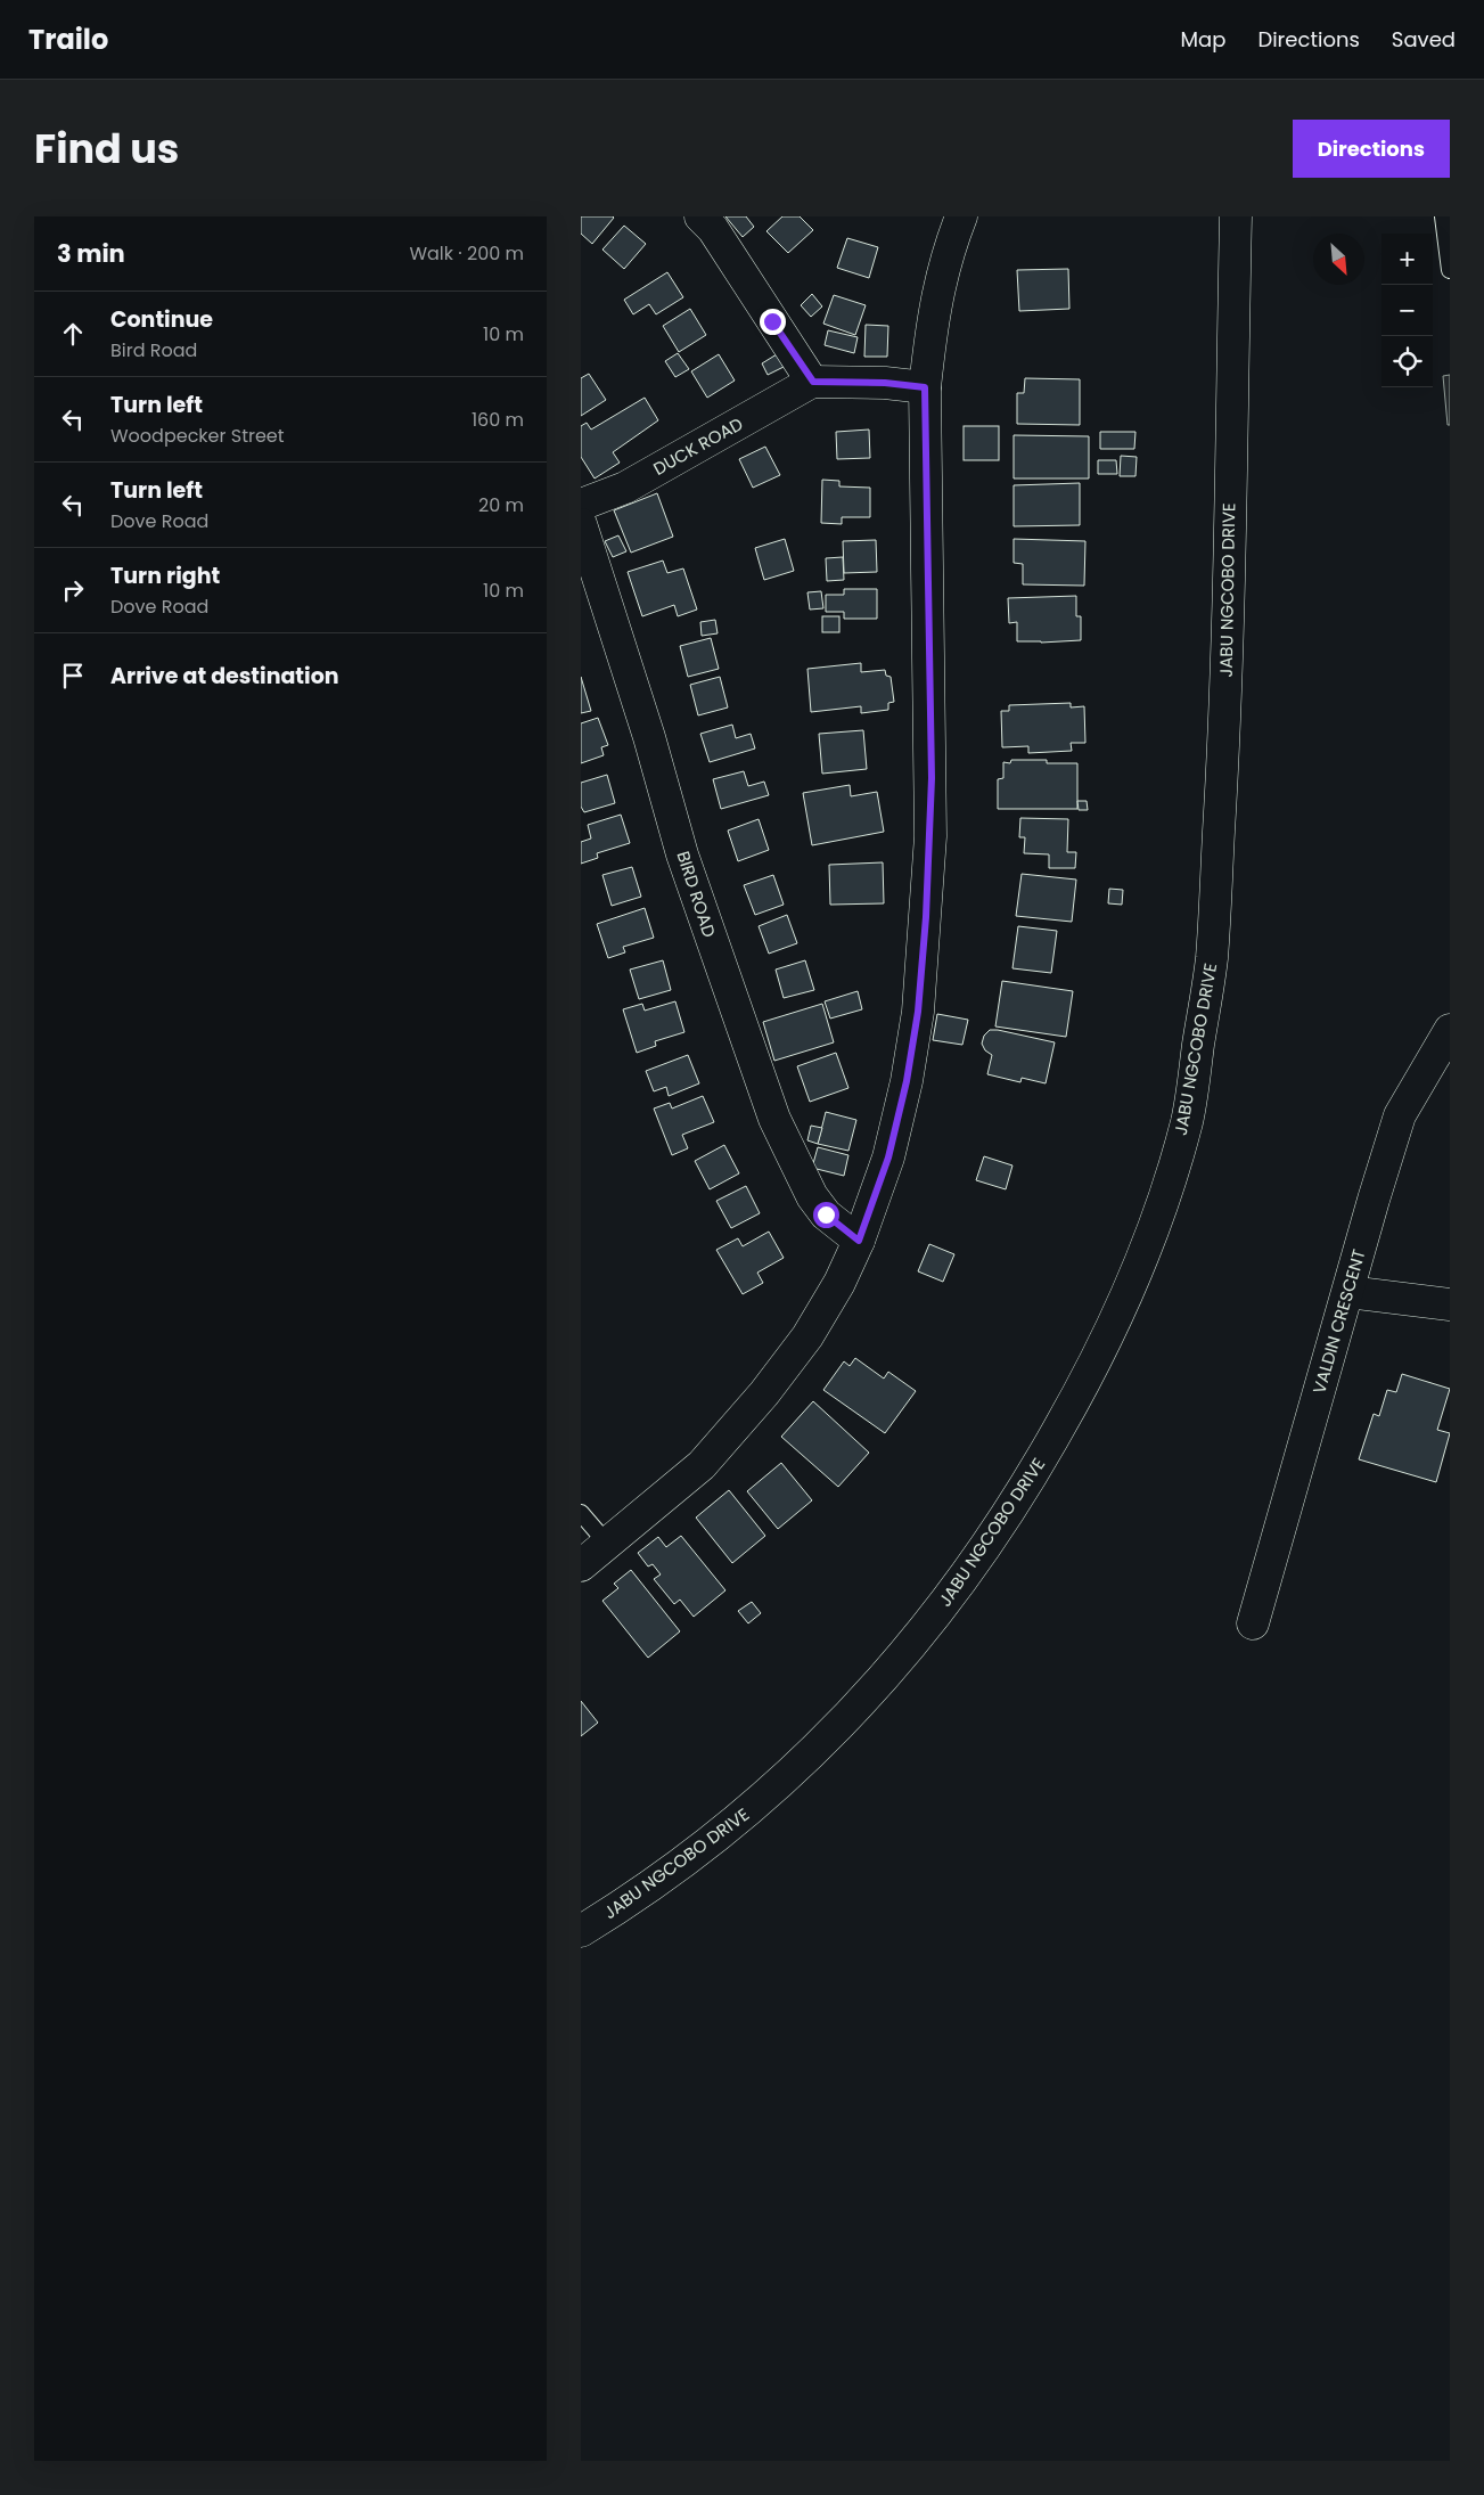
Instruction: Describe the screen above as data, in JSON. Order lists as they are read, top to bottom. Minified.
{"streets":{"street":["DUCK ROAD","JABU NGCOBO DRIVE","BIRD ROAD","VALDIN CRESCENT"]},"north":"bottom right","page":{"header":"Trailo","nav":["Map","Directions","Saved"],"title":"Find us","buttons":"Directions","heading":["3 min","Walk · 200 m"],"map_buttons":["+","−"],"list":[["Continue","Bird Road","10 m"],["Turn left","Woodpecker Street","160 m"],["Turn left","Dove Road","20 m"],["Turn right","Dove Road","10 m"],"Arrive at destination"]}}
